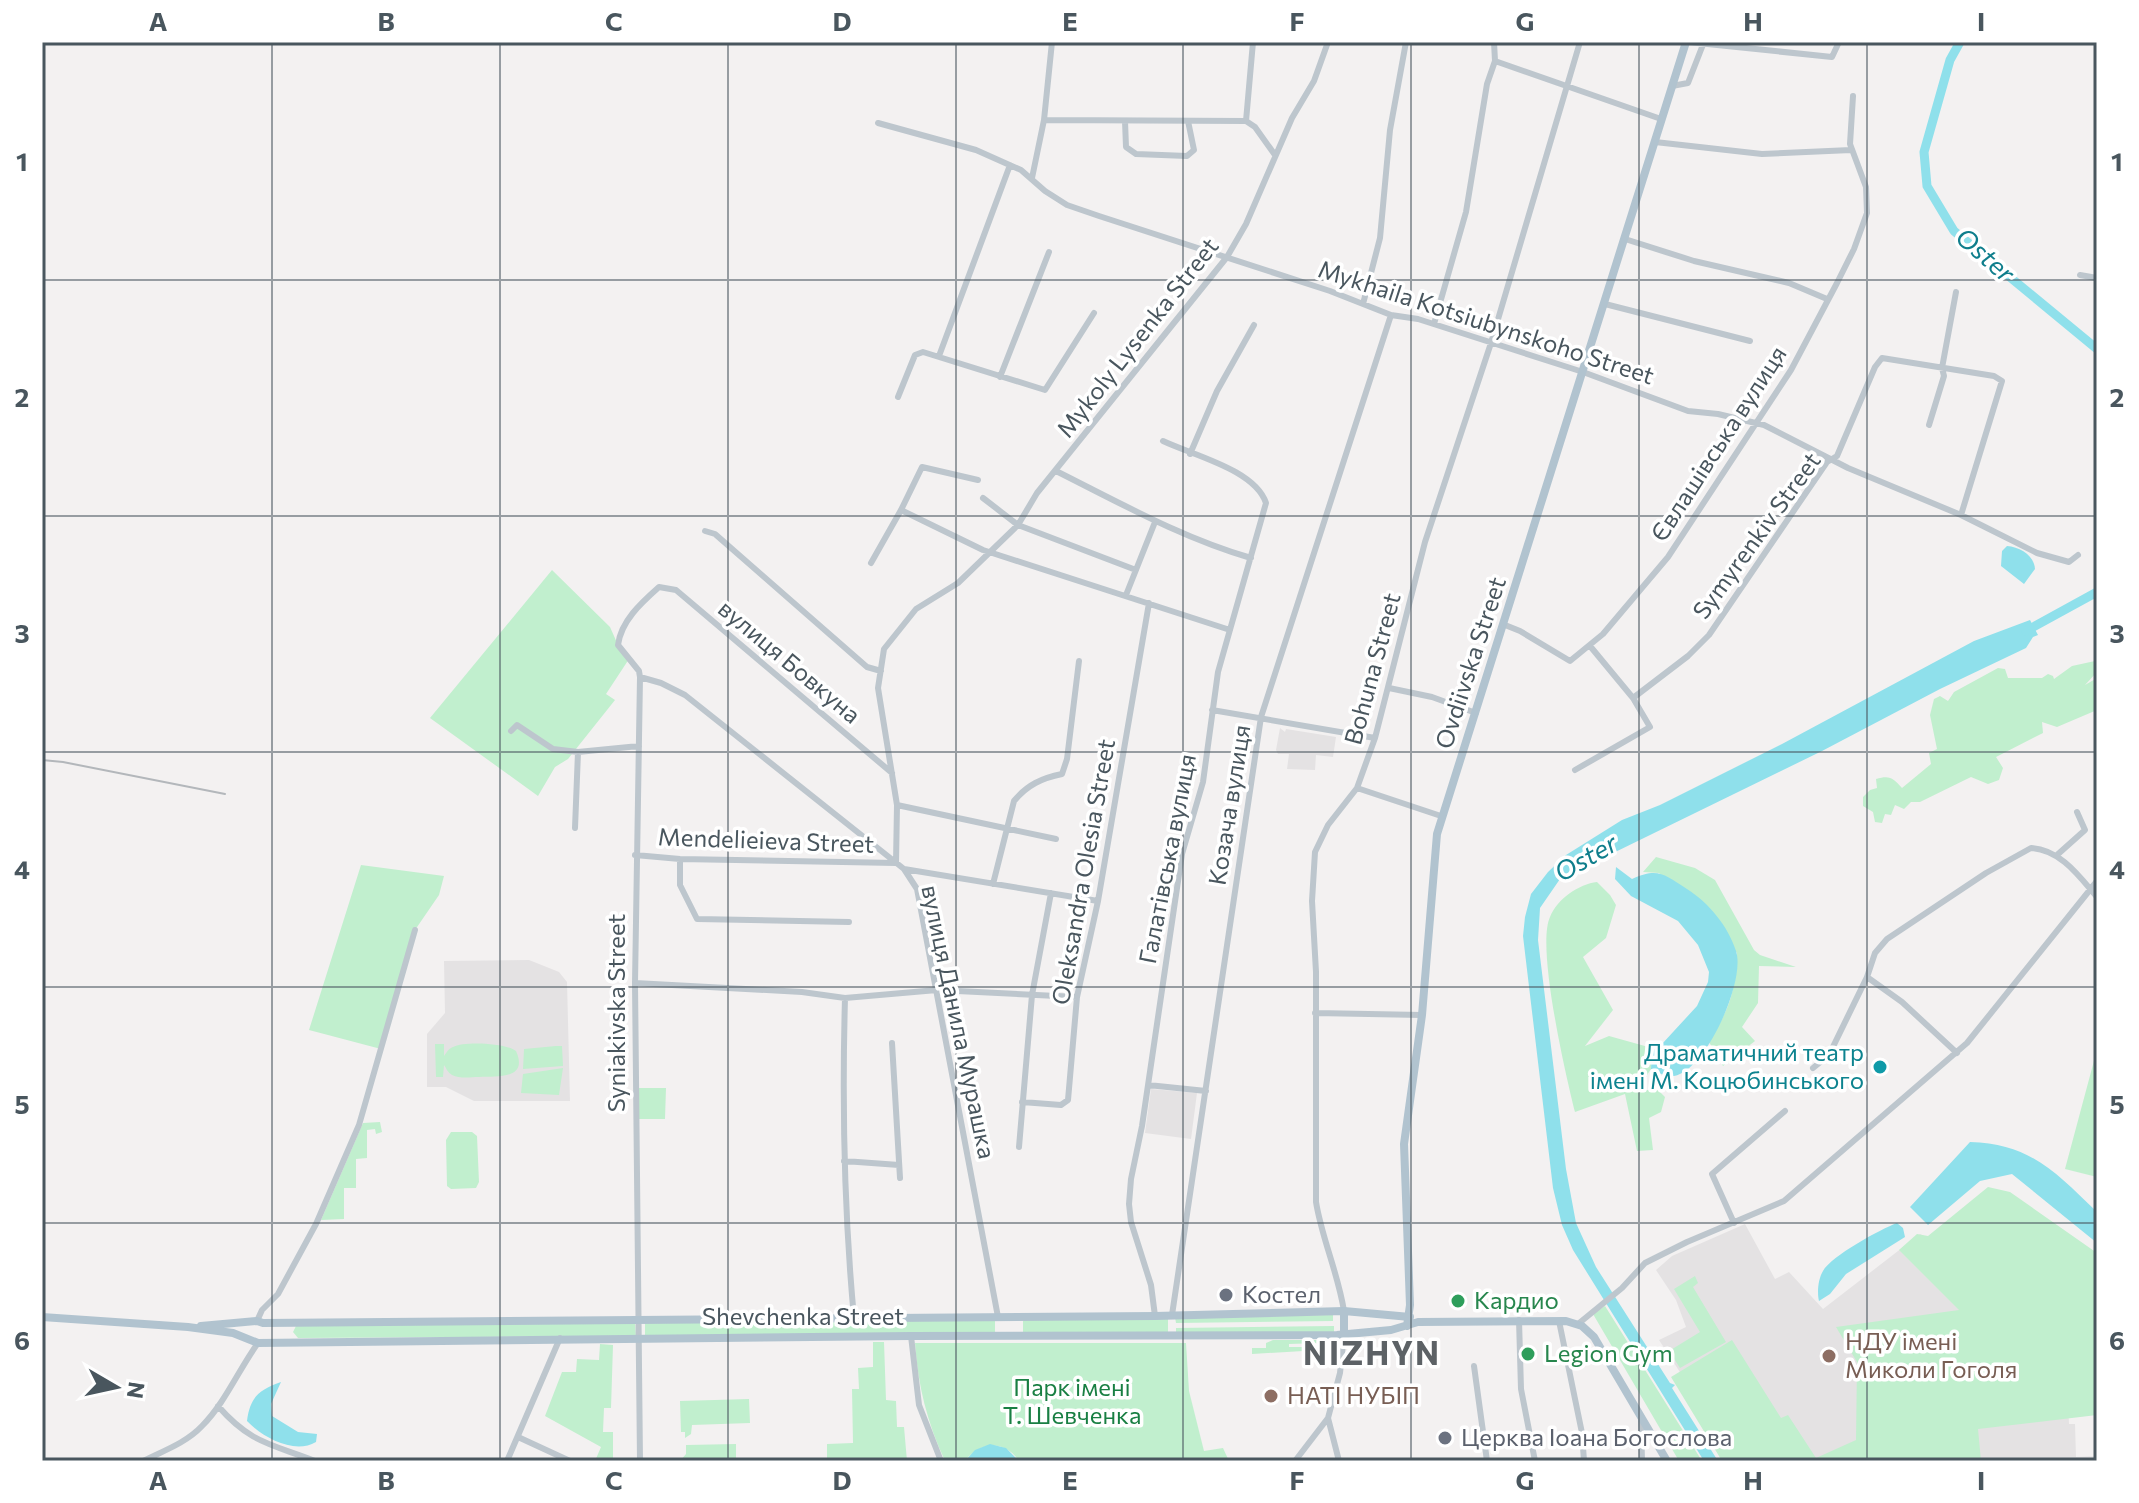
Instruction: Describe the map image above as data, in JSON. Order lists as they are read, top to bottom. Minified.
{"streets":{"main road":["Ovdiivska Street","Shevchenka Street"],"street":["Mykhaila Kotsiubynskoho Street","Mykoly Lysenka Street","Євлашівська вулиця","Symyrenkiv Street","вулиця Бовкуна","Bohuna Street","Козача вулиця","Mendelieieva Street","Галатівська вулиця","Oleksandra Olesia Street","Syniakivska Street","вулиця Данила Мурашка"]},"crossings":[["Mykhaila Kotsiubynskoho Street","Mykoly Lysenka Street"],["Mykhaila Kotsiubynskoho Street","Євлашівська вулиця"],["Mykhaila Kotsiubynskoho Street","Symyrenkiv Street"],["Mykhaila Kotsiubynskoho Street","Ovdiivska Street"],["Mykhaila Kotsiubynskoho Street","Bohuna Street"],["Mykhaila Kotsiubynskoho Street","Козача вулиця"],["вулиця Бовкуна","Syniakivska Street"],["вулиця Бовкуна","вулиця Данила Мурашка"],["Ovdiivska Street","Shevchenka Street"],["Bohuna Street","Shevchenka Street"],["Козача вулиця","Shevchenka Street"],["Mendelieieva Street","Syniakivska Street"],["Mendelieieva Street","вулиця Данила Мурашка"],["Галатівська вулиця","Shevchenka Street"],["Syniakivska Street","вулиця Данила Мурашка"],["Syniakivska Street","Shevchenka Street"],["вулиця Данила Мурашка","Shevchenka Street"]],"districts":["NIZHYN"],"water":["Oster"],"parks":["Парк імені Т. Шевченка"],"places":["Драматичний театр імені М. Коцюбинського","Костел","Кардио","Legion Gym","НДУ імені Миколи Гоголя","НАТІ НУБІП","Церква Іоана Богослова"],"north":"right","grid":{"columns":["A","B","C","D","E","F","G","H","I"],"rows":["1","2","3","4","5","6"]}}
